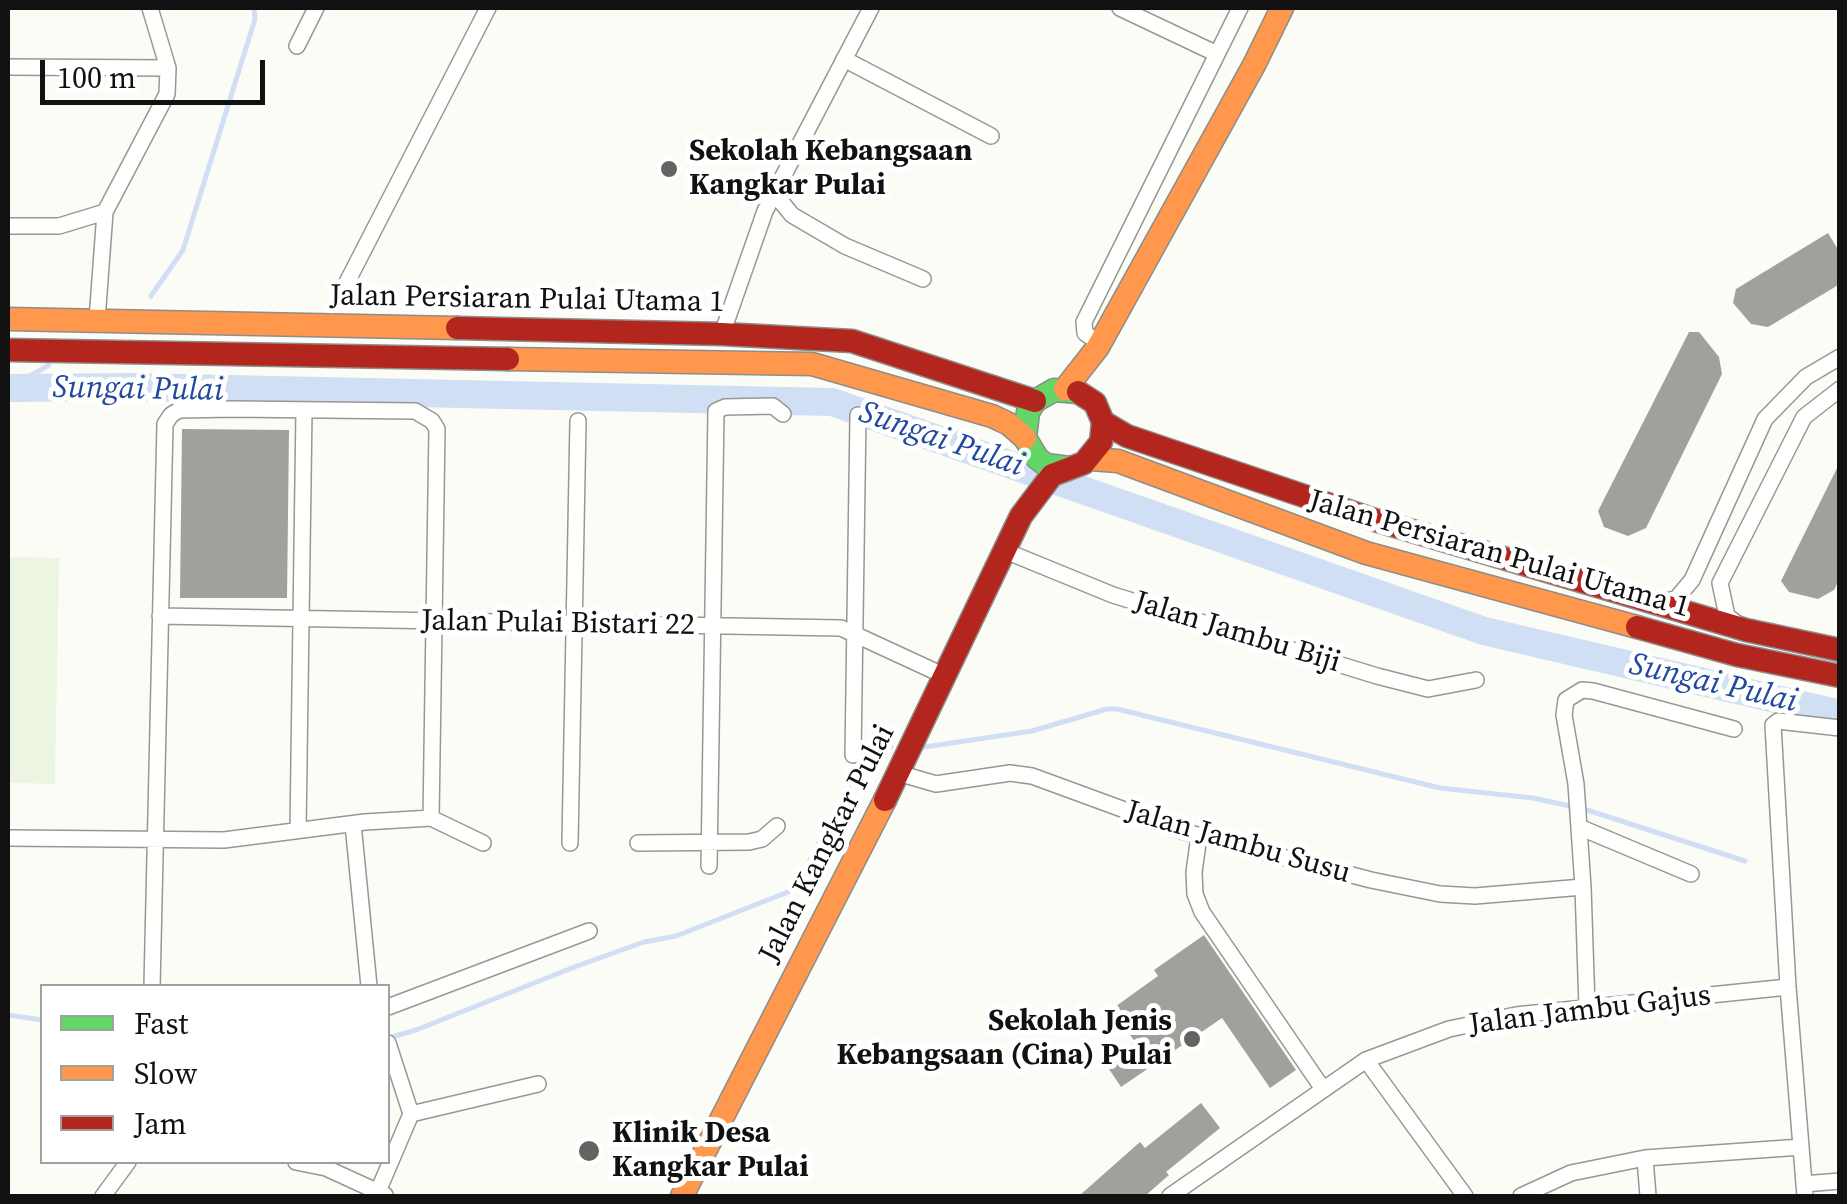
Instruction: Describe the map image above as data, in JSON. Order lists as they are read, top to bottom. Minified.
{"streets":{"main road":["Jalan Persiaran Pulai Utama 1","Jalan Kangkar Pulai"],"street":["Jalan Pulai Bistari 22","Jalan Jambu Biji","Jalan Jambu Susu","Jalan Jambu Gajus"]},"crossings":[["Jalan Persiaran Pulai Utama 1","Jalan Kangkar Pulai"],["Jalan Pulai Bistari 22","Jalan Kangkar Pulai"],["Jalan Jambu Biji","Jalan Kangkar Pulai"],["Jalan Jambu Susu","Jalan Kangkar Pulai"]],"water":["Sungai Pulai"],"places":["Sekolah Kebangsaan Kangkar Pulai","Sekolah Jenis Kebangsaan (Cina) Pulai","Klinik Desa Kangkar Pulai"],"legend":["Fast","Slow","Jam"],"scale_bar":"100 m"}
